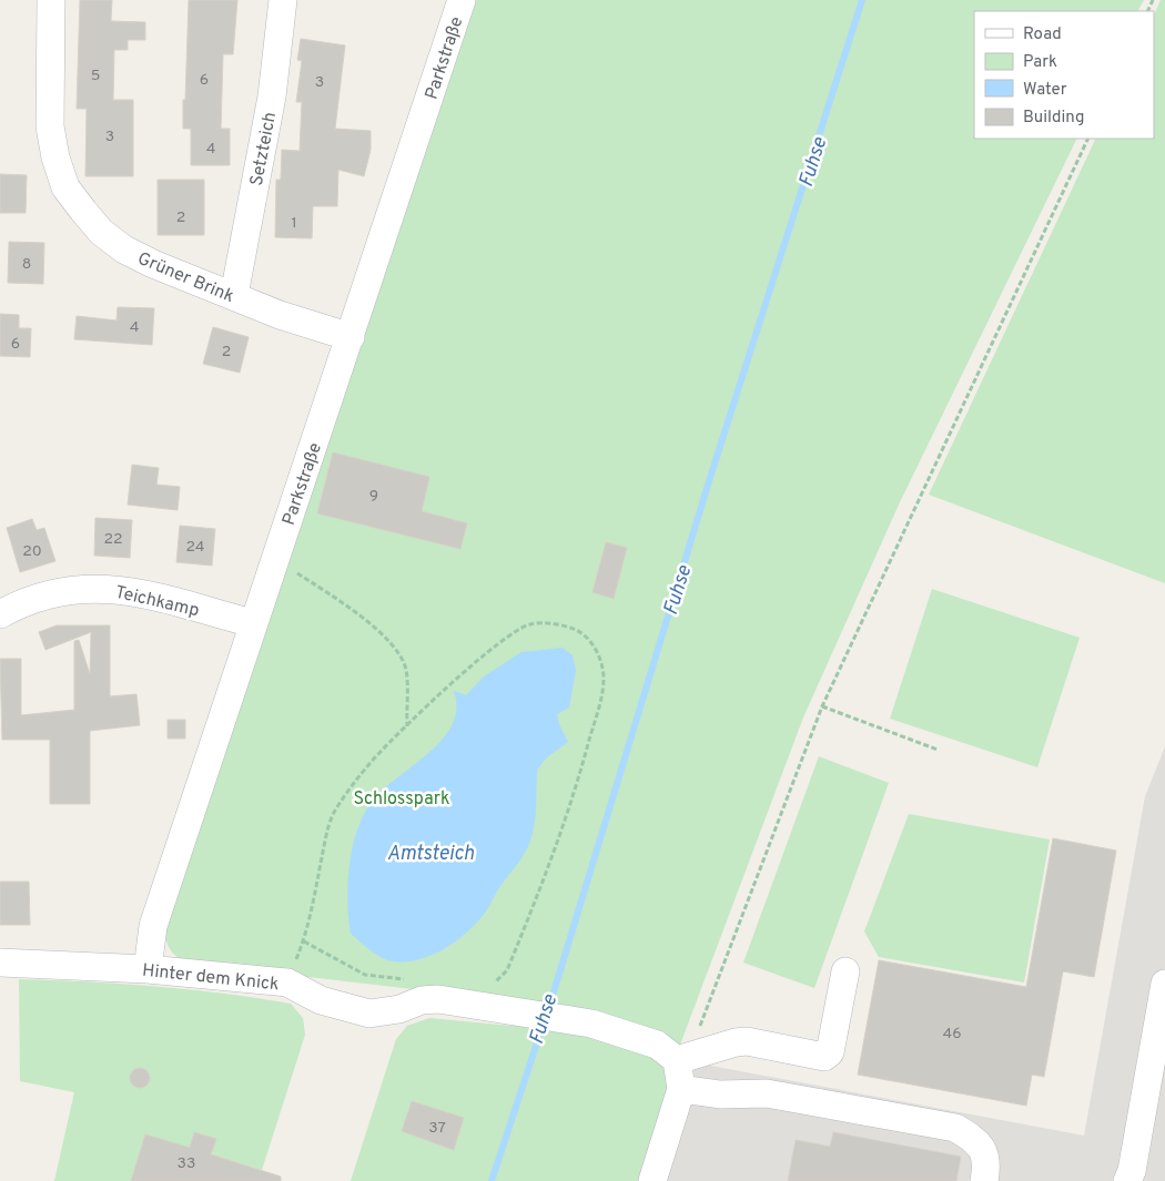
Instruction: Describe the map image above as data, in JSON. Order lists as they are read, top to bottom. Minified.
{"streets":{"street":["Parkstraße","Setzteich","Grüner Brink","Teichkamp","Hinter dem Knick"]},"crossings":[["Parkstraße","Grüner Brink"],["Parkstraße","Teichkamp"],["Parkstraße","Hinter dem Knick"],["Setzteich","Grüner Brink"]],"water":["Fuhse","Amtsteich"],"parks":["Schlosspark"],"house_numbers":["5","6","3","3","4","2","1","8","4","6","2","9","22","24","20","46","37","33"],"legend":["Road","Park","Water","Building"]}
